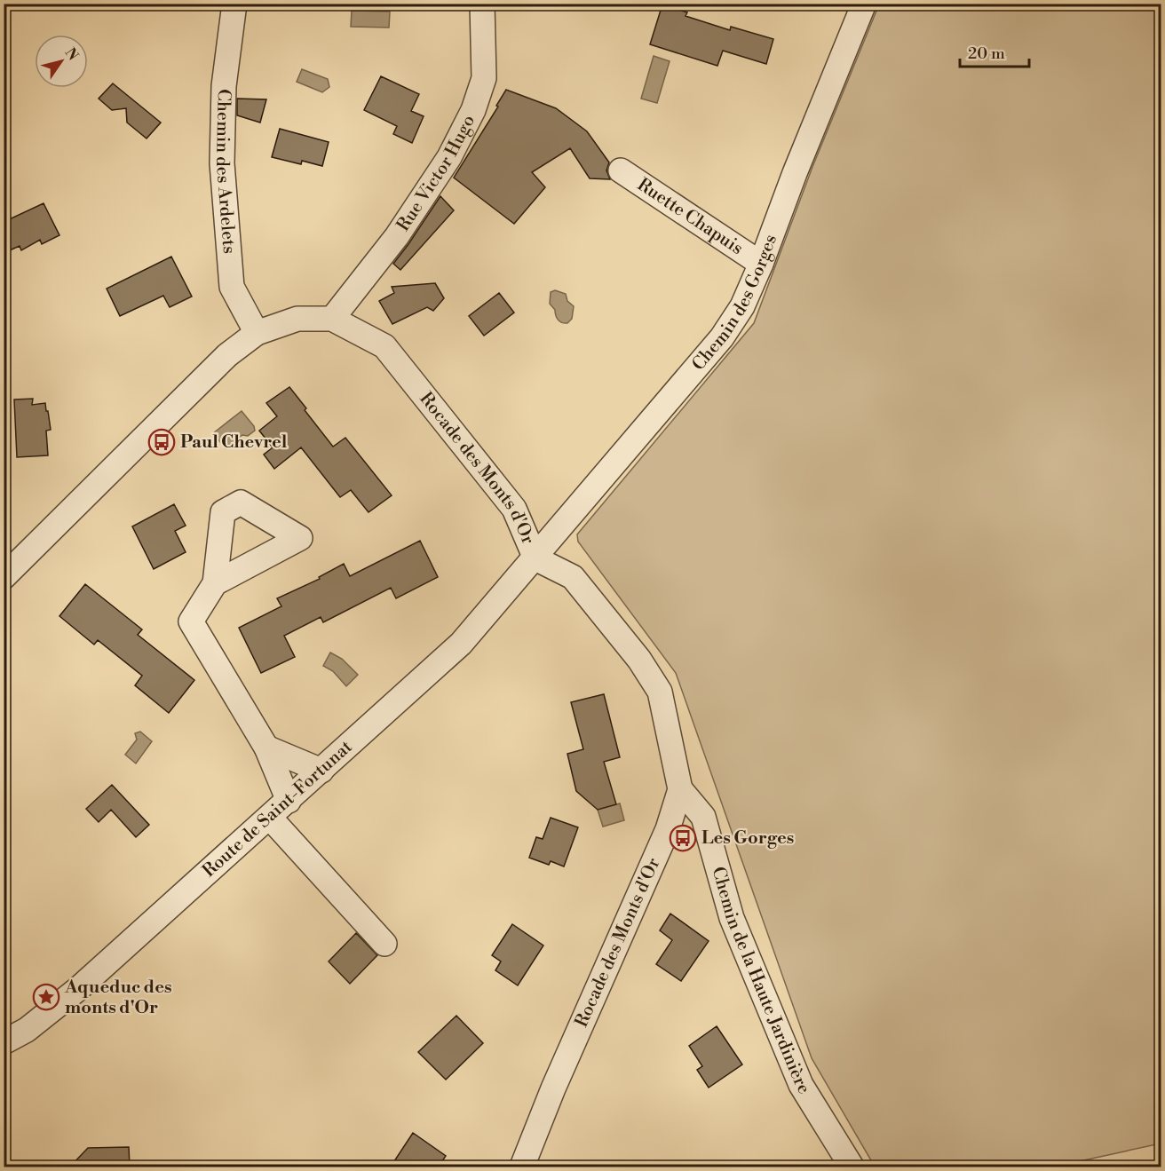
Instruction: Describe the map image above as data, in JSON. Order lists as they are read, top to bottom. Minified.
{"streets":{"street":["Chemin des Ardelets","Rue Victor Hugo","Ruette Chapuis","Chemin des Gorges","Rocade des Monts d'Or","Route de Saint-Fortunat","Chemin de la Haute Jardinière"]},"crossings":[["Chemin des Ardelets","Rocade des Monts d'Or"],["Rue Victor Hugo","Rocade des Monts d'Or"],["Ruette Chapuis","Chemin des Gorges"],["Chemin des Gorges","Rocade des Monts d'Or"],["Chemin des Gorges","Route de Saint-Fortunat"],["Rocade des Monts d'Or","Route de Saint-Fortunat"],["Rocade des Monts d'Or","Chemin de la Haute Jardinière"]],"places":{"bus stop":["Paul Chevrel","Les Gorges"],"place":["Aqueduc des monts d'Or"]},"scale_bar":"20 m","north":"top right"}
